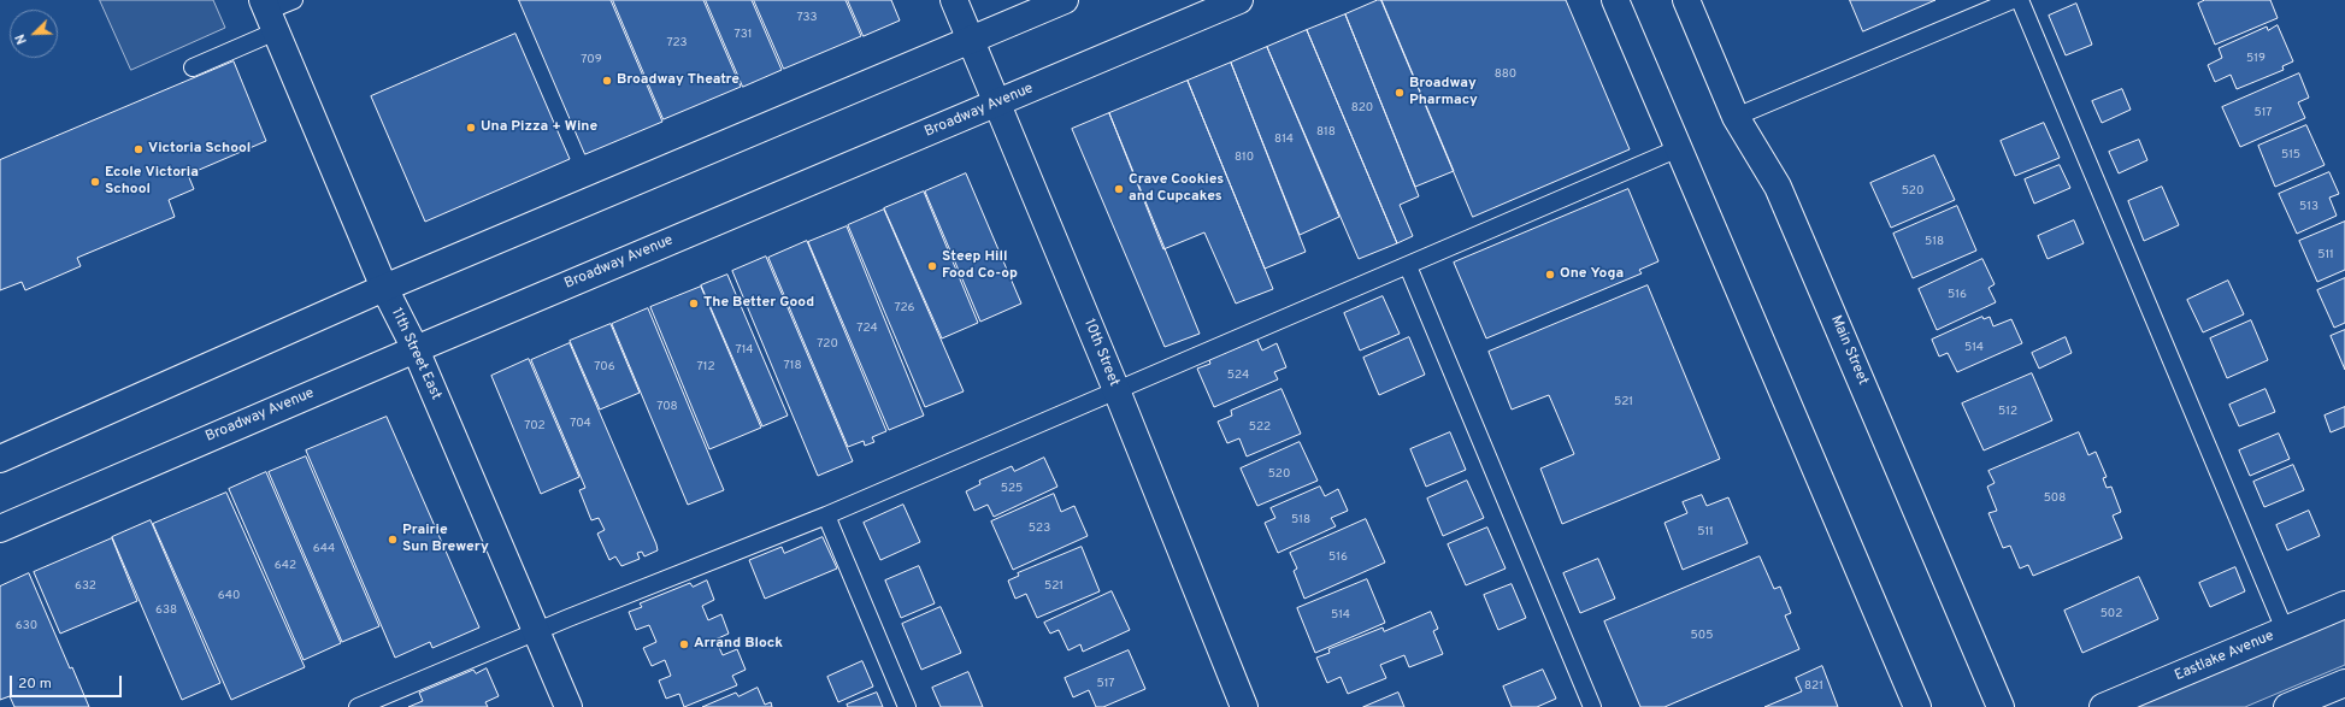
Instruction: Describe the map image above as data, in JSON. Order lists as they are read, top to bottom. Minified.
{"streets":{"street":["Broadway Avenue","Main Street","10th Street","11th Street East","Eastlake Avenue"]},"crossings":[["Broadway Avenue","10th Street"],["Broadway Avenue","11th Street East"]],"places":["Broadway Theatre","Broadway Pharmacy","Una Pizza + Wine","Victoria School","Ecole Victoria School","Crave Cookies and Cupcakes","Steep Hill Food Co-op","One Yoga","The Better Good","Prairie Sun Brewery","Arrand Block"],"house_numbers":["733","731","723","519","709","880","820","517","818","814","515","810","520","513","518","511","516","726","724","720","514","714","718","706","712","524","521","708","512","704","702","522","520","525","508","518","523","511","644","516","642","632","521","640","638","502","514","630","505","517","821"],"scale_bar":"20 m","north":"bottom left"}
